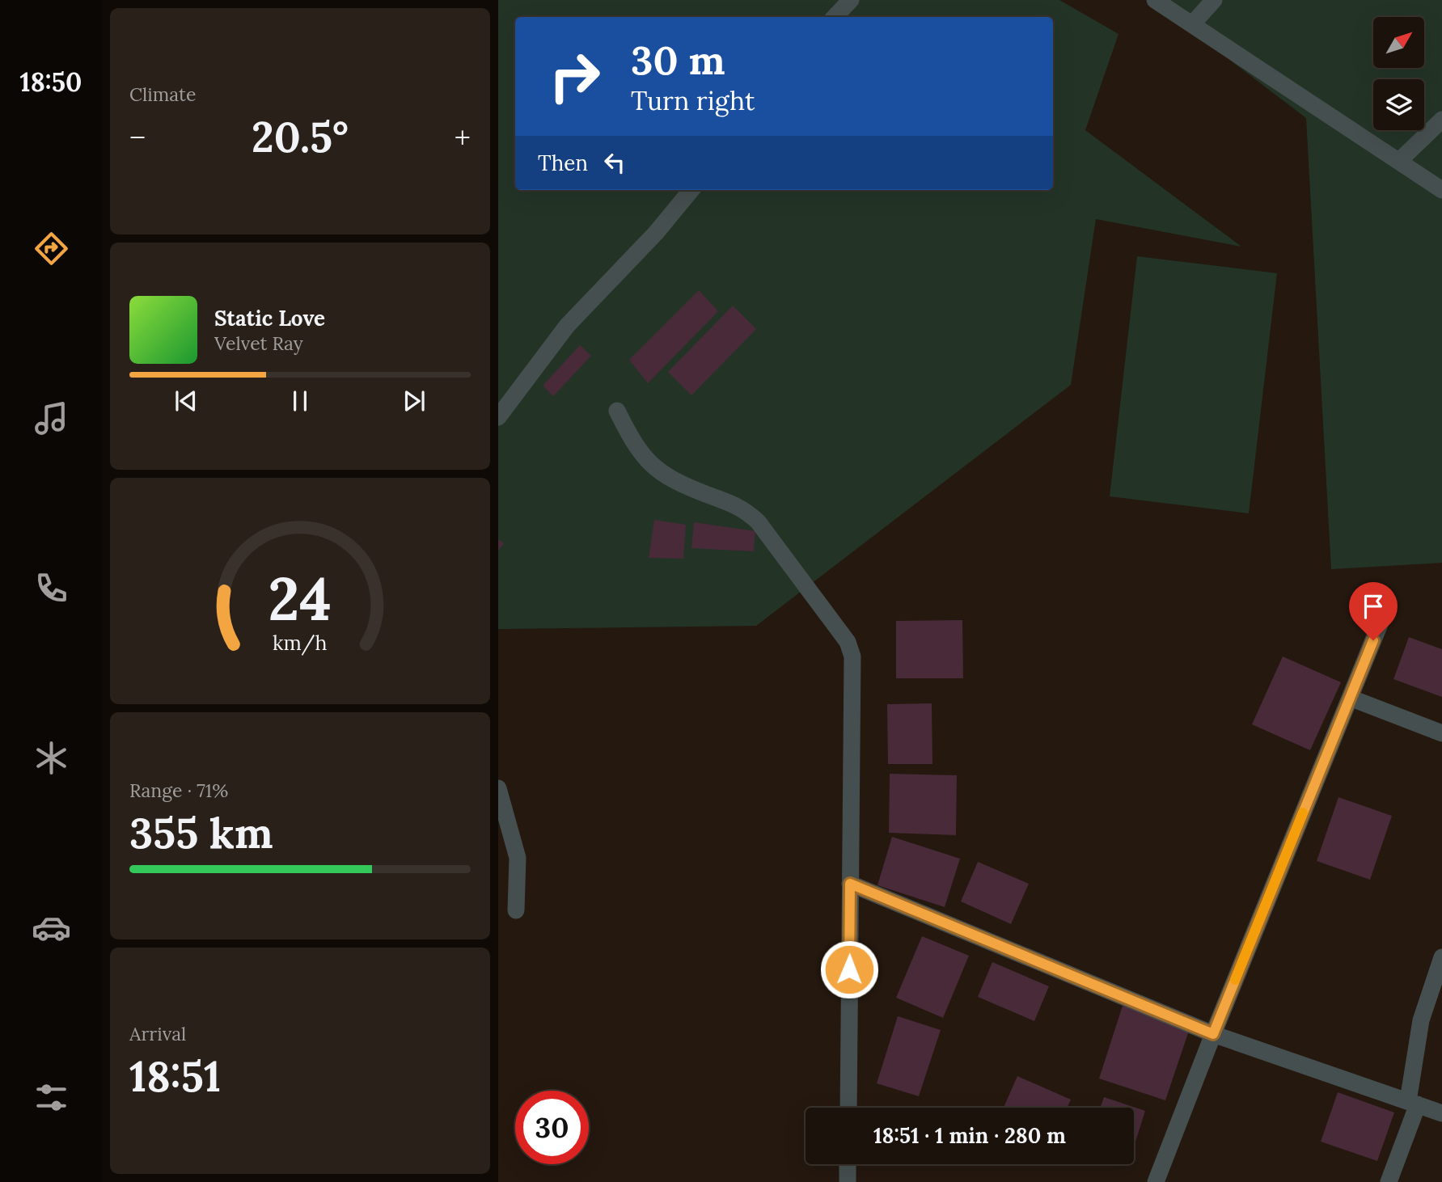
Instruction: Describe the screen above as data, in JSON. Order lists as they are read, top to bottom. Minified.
{"north":"top right","page":{"tabs":"18:50","tile":["Climate",["Range · 71%","355 km"],["Arrival","18:51"]],"turn":["30 m","Turn right"],"heat":["−","20.5°","+"],"then":"Then","song":["Static Love","Velvet Ray"],"limit":"30","trip":"18:51 · 1 min · 280 m","gauge":["24","km/h"]}}
